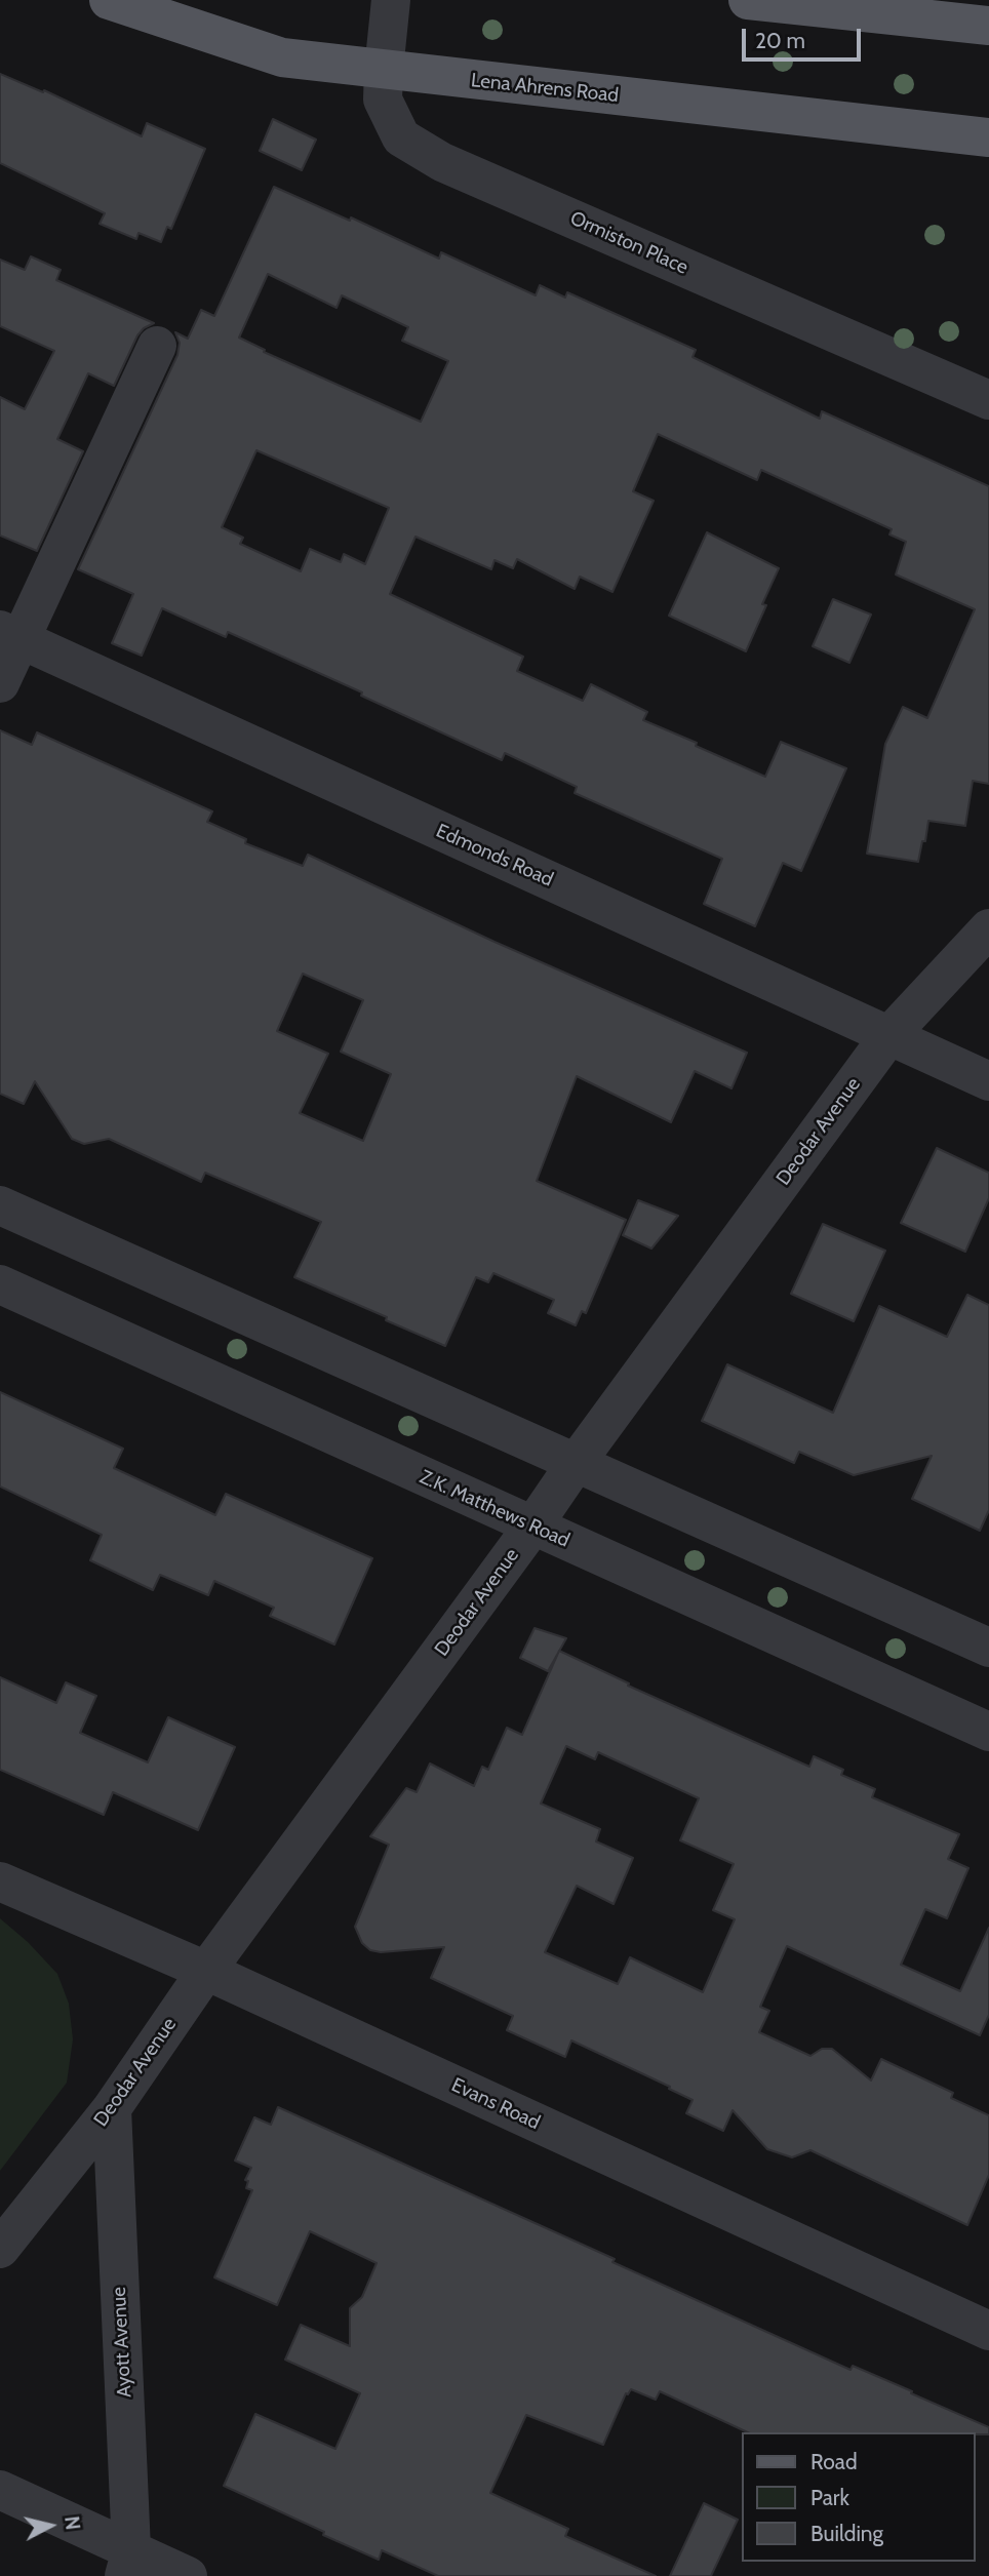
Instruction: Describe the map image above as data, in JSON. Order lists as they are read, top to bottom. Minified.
{"streets":{"main road":["Lena Ahrens Road"],"street":["Ormiston Place","Edmonds Road","Deodar Avenue","Z.K. Matthews Road","Evans Road","Ayott Avenue"]},"crossings":[["Lena Ahrens Road","Ormiston Place"],["Edmonds Road","Deodar Avenue"],["Deodar Avenue","Z.K. Matthews Road"],["Deodar Avenue","Evans Road"],["Deodar Avenue","Ayott Avenue"]],"legend":["Road","Park","Building"],"scale_bar":"20 m","north":"right"}
